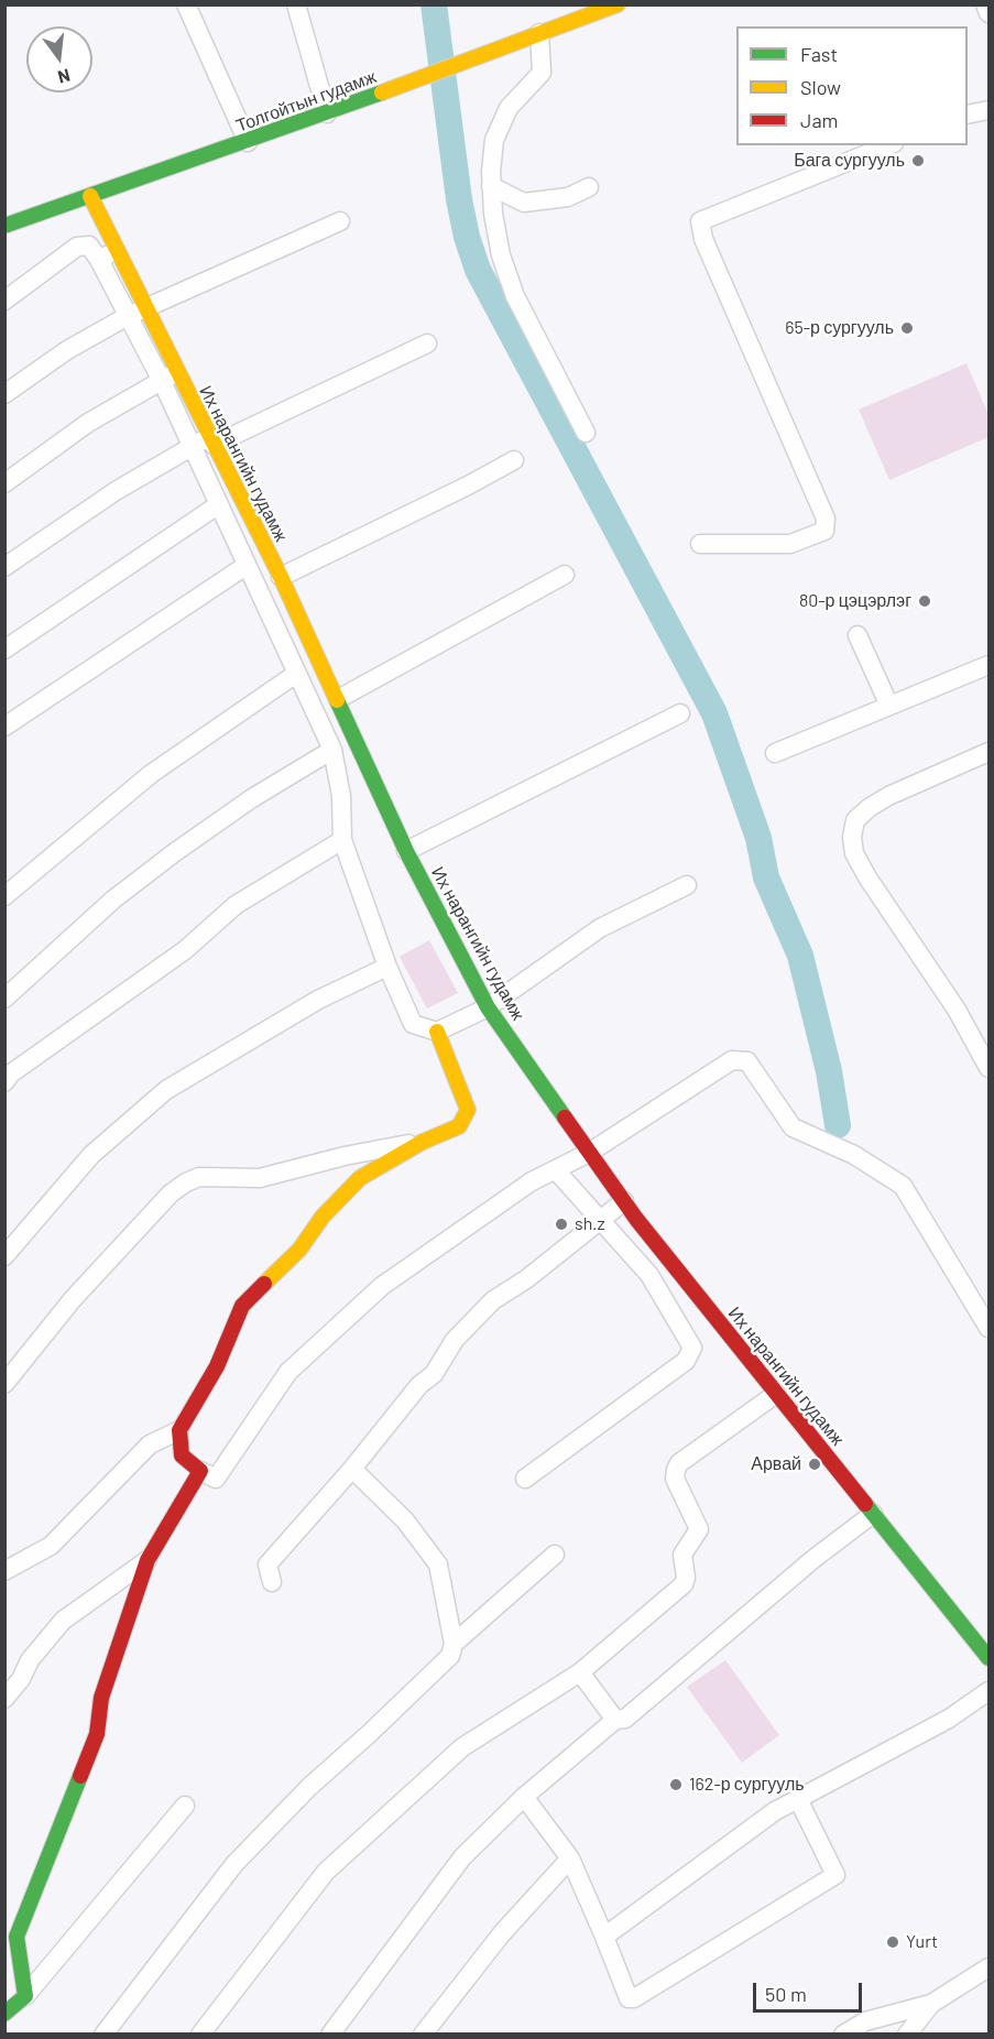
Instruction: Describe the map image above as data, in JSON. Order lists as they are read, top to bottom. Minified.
{"streets":{"main road":["Толгойтын гудамж","Их нарангийн гудамж"]},"crossings":[["Толгойтын гудамж","Их нарангийн гудамж"]],"places":["Бага сургууль","65-р сургууль","80-р цэцэрлэг","sh.z","Арвай","162-р сургууль","Yurt"],"legend":["Fast","Slow","Jam"],"scale_bar":"50 m","north":"bottom"}
